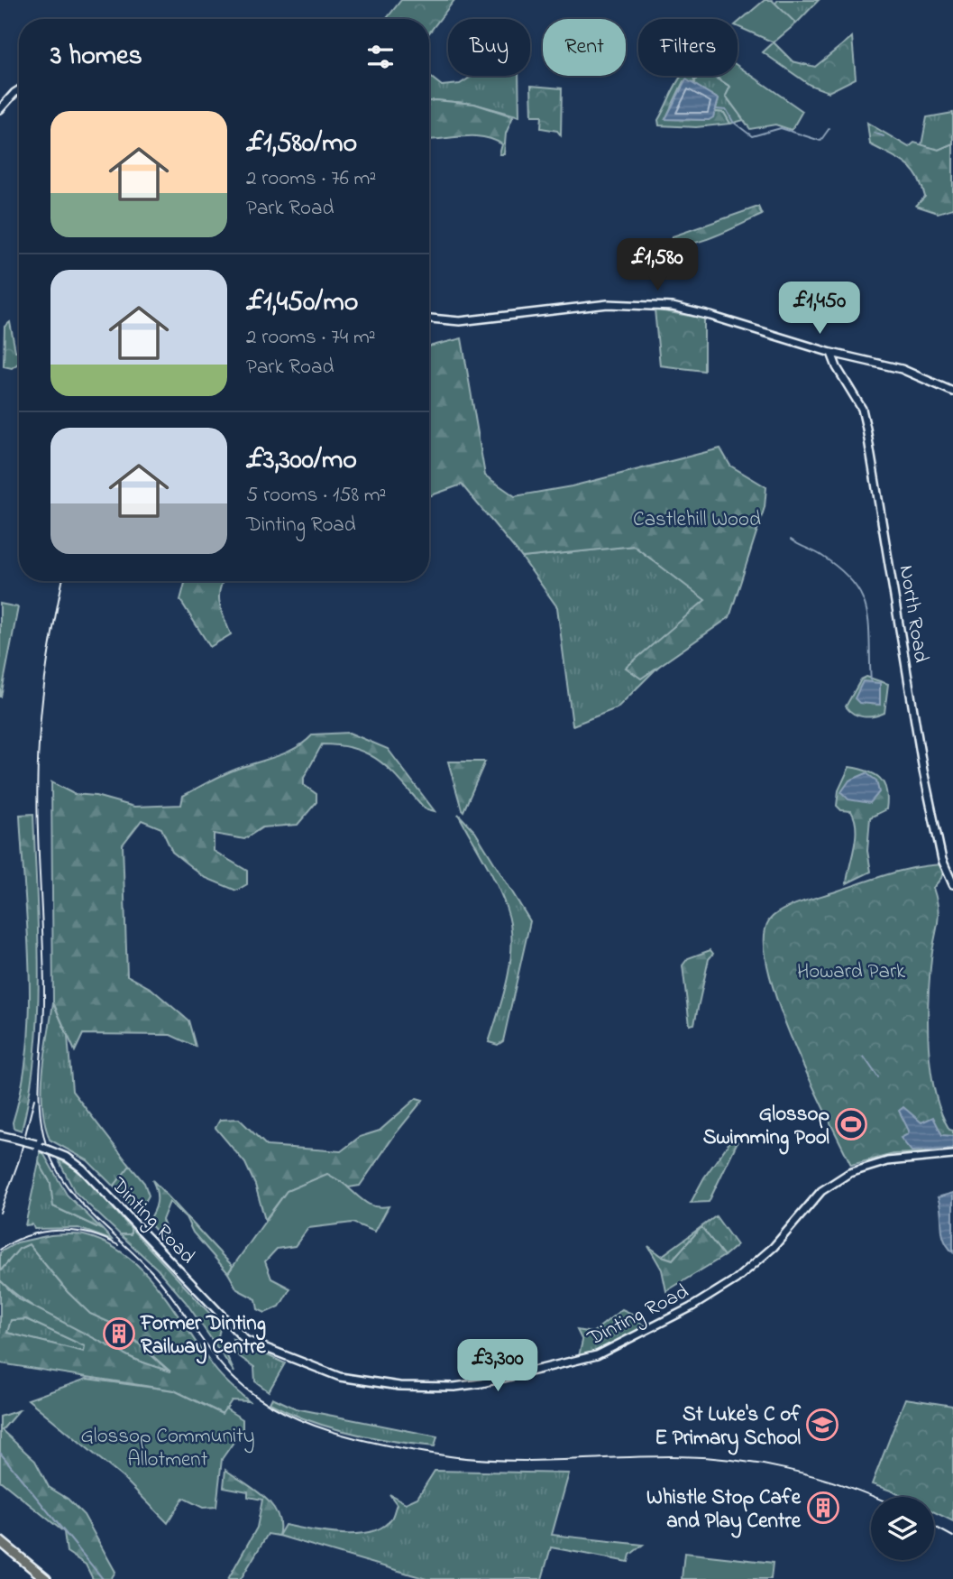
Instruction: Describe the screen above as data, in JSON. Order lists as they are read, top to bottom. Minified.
{"streets":{"street":["North Road","Dinting Road"]},"parks":["Castlehill Wood","Howard Park","Glossop Community Allotment"],"places":{"sports":["Glossop Swimming Pool"],"building":["Former Dinting Railway Centre","Whistle Stop Cafe and Play Centre"],"school or university":["St Luke's C of E Primary School"]},"page":{"chip":["Buy","Rent","Filters"],"heading":"3 homes","list":[{"name":"£1,580/mo","note":"2 rooms · 76 m² · Park Road"},{"name":"£1,450/mo","note":"2 rooms · 74 m² · Park Road"},{"name":"£3,300/mo","note":"5 rooms · 158 m² · Dinting Road"}],"price":["£1,580","£1,450","£3,300"]}}
